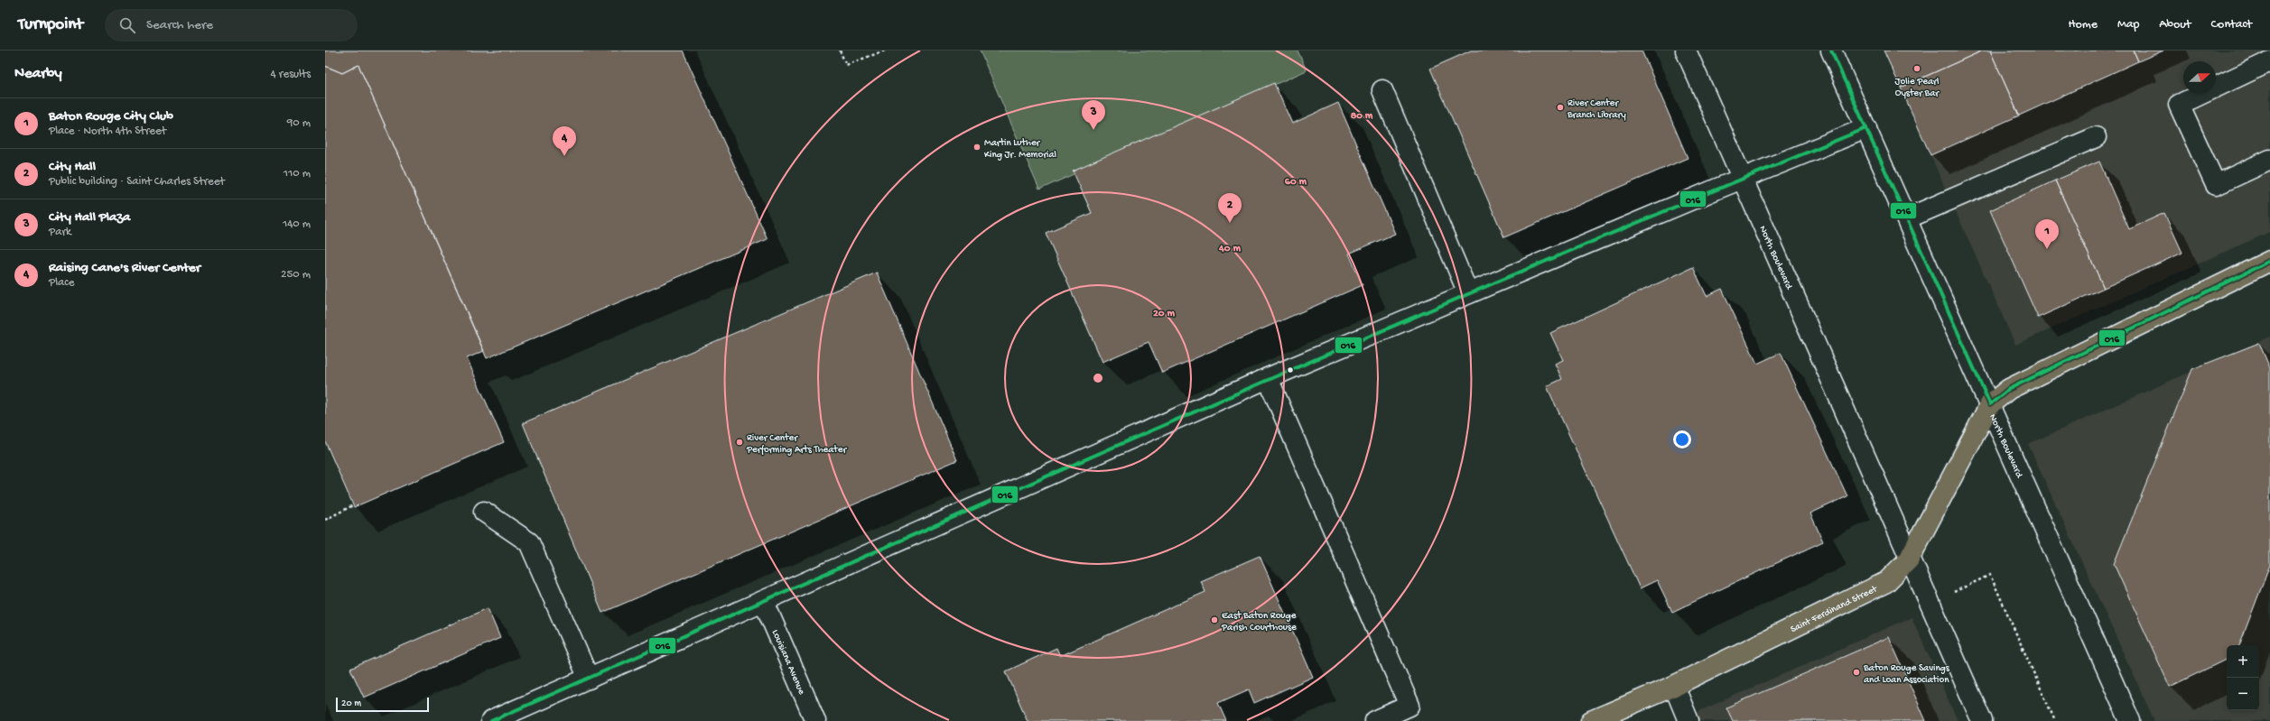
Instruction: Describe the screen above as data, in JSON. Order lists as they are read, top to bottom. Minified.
{"streets":{"main road":["Saint Ferdinand Street"],"street":["North Boulevard","Louisiana Avenue"]},"crossings":[["North Boulevard","Saint Ferdinand Street"]],"places":["Jolie Pearl Oyster Bar","River Center Branch Library","Martin Luther King Jr. Memorial","River Center Performing Arts Theater","East Baton Rouge Parish Courthouse","Baton Rouge Savings and Loan Association"],"lines":["transit line 016"],"scale_bar":"20 m","north":"right","page":{"header":"Turnpoint","search":"Search here","nav":["Home","Map","About","Contact"],"heading":["Nearby","4 results"],"list":[{"mark":"1","name":"Baton Rouge City Club","note":"Place · North 4th Street","value":"90 m"},{"mark":"2","name":"City Hall","note":"Public building · Saint Charles Street","value":"110 m"},{"mark":"3","name":"City Hall Plaza","note":"Park","value":"140 m"},{"mark":"4","name":"Raising Cane's River Center","note":"Place","value":"250 m"}],"pins":["3","4","2","1"],"map_buttons":["+","−"],"scale":"20 m"},"rings":["80 m","60 m","40 m","20 m"]}
